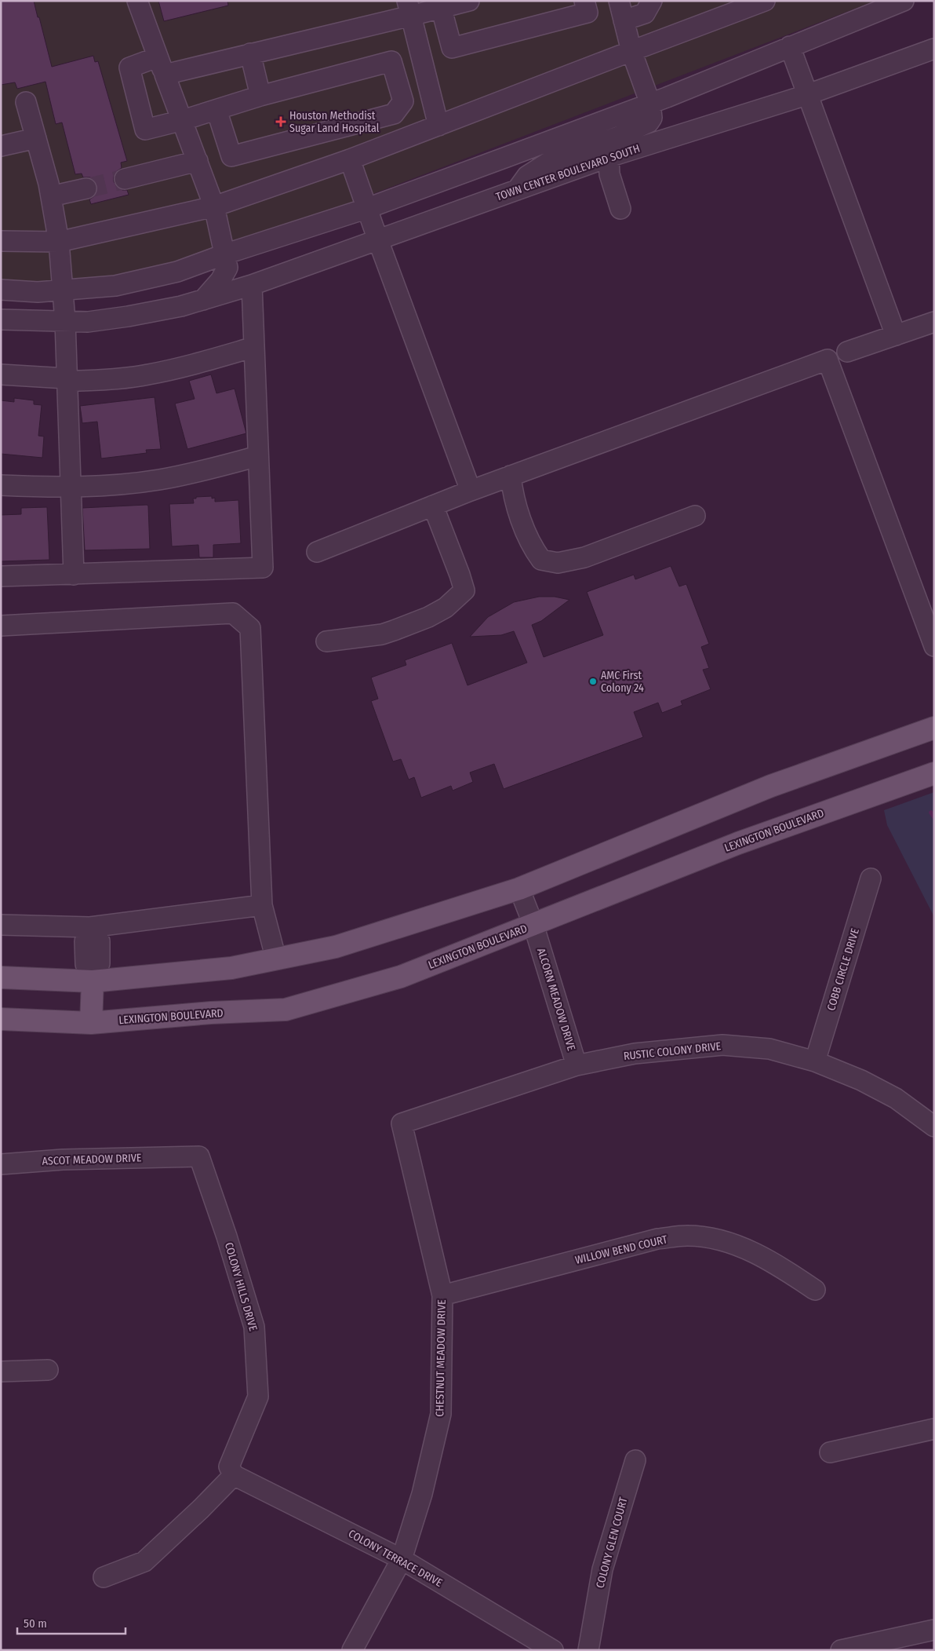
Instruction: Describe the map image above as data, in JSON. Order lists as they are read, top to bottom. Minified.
{"streets":{"main road":["LEXINGTON BOULEVARD"],"street":["TOWN CENTER BOULEVARD SOUTH","COBB CIRCLE DRIVE","ALCORN MEADOW DRIVE","RUSTIC COLONY DRIVE","ASCOT MEADOW DRIVE","WILLOW BEND COURT","COLONY HILLS DRIVE","CHESTNUT MEADOW DRIVE","COLONY GLEN COURT","COLONY TERRACE DRIVE"]},"crossings":[["LEXINGTON BOULEVARD","ALCORN MEADOW DRIVE"],["COBB CIRCLE DRIVE","RUSTIC COLONY DRIVE"],["ALCORN MEADOW DRIVE","RUSTIC COLONY DRIVE"],["RUSTIC COLONY DRIVE","CHESTNUT MEADOW DRIVE"],["ASCOT MEADOW DRIVE","COLONY HILLS DRIVE"],["WILLOW BEND COURT","CHESTNUT MEADOW DRIVE"],["COLONY HILLS DRIVE","COLONY TERRACE DRIVE"],["CHESTNUT MEADOW DRIVE","COLONY TERRACE DRIVE"]],"places":{"health":["Houston Methodist Sugar Land Hospital"],"other":["AMC First Colony 24"]},"scale_bar":"50 m"}
